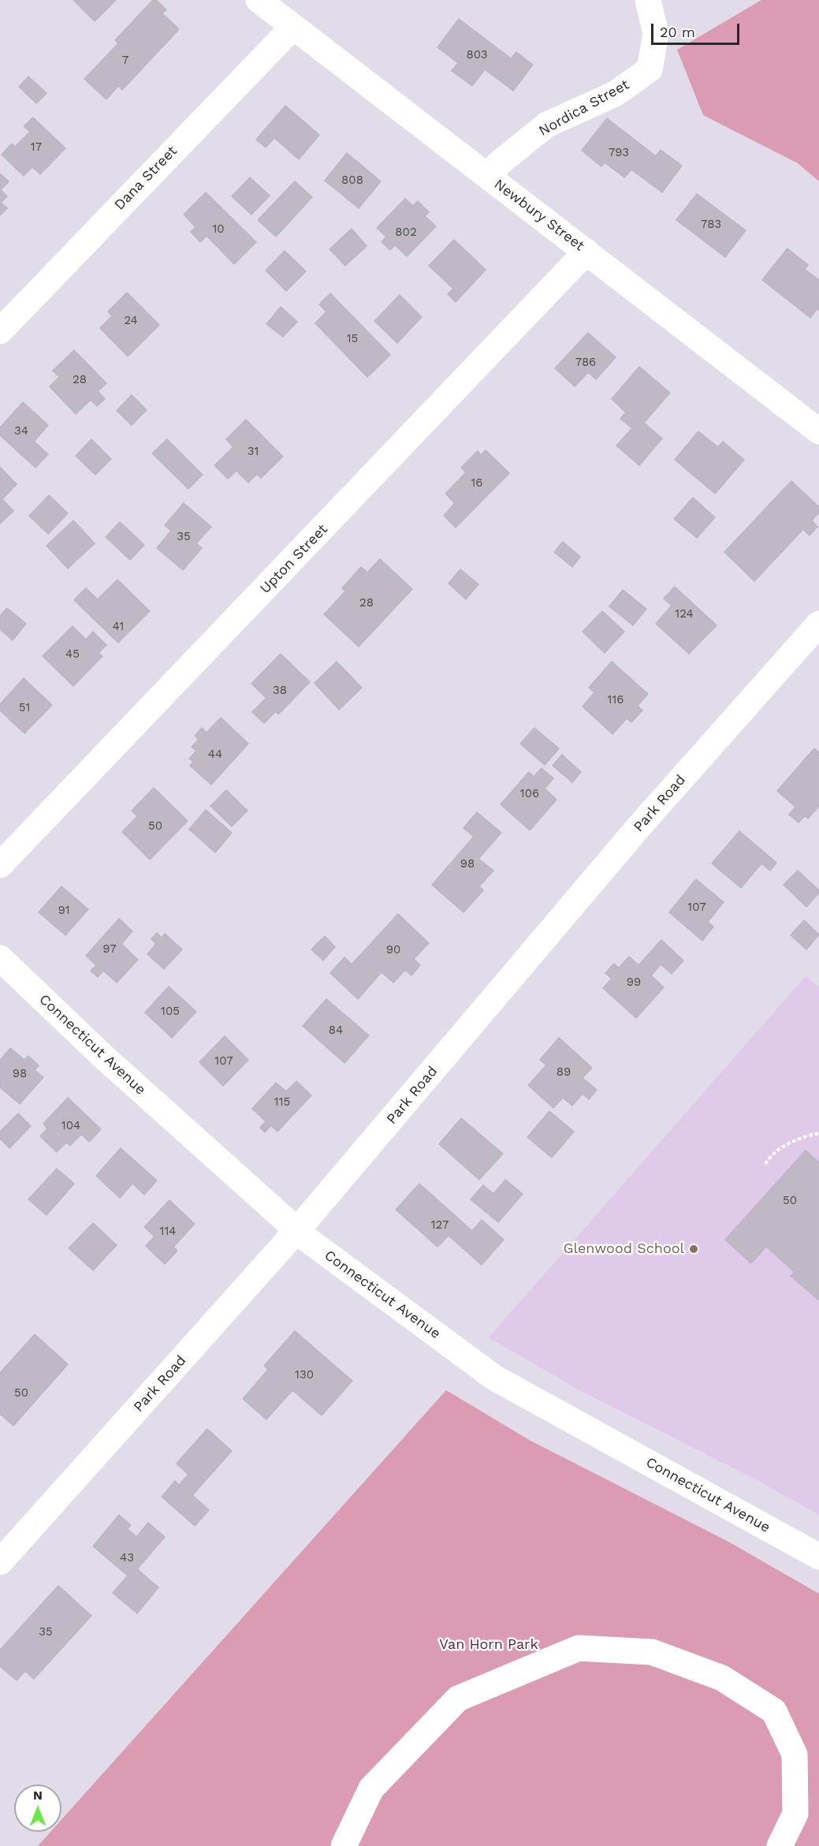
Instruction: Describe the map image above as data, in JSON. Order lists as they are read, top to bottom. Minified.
{"streets":{"street":["Nordica Street","Dana Street","Newbury Street","Upton Street","Park Road","Connecticut Avenue"]},"crossings":[["Nordica Street","Newbury Street"],["Dana Street","Newbury Street"],["Newbury Street","Upton Street"],["Park Road","Connecticut Avenue"]],"parks":["Van Horn Park"],"places":["Glenwood School"],"house_numbers":["803","7","17","793","808","783","10","802","24","15","786","28","34","31","16","35","28","124","41","45","38","116","51","44","106","50","98","107","91","97","90","99","105","84","107","89","98","115","104","50","127","114","130","50","43","35"],"scale_bar":"20 m","north":"top"}
